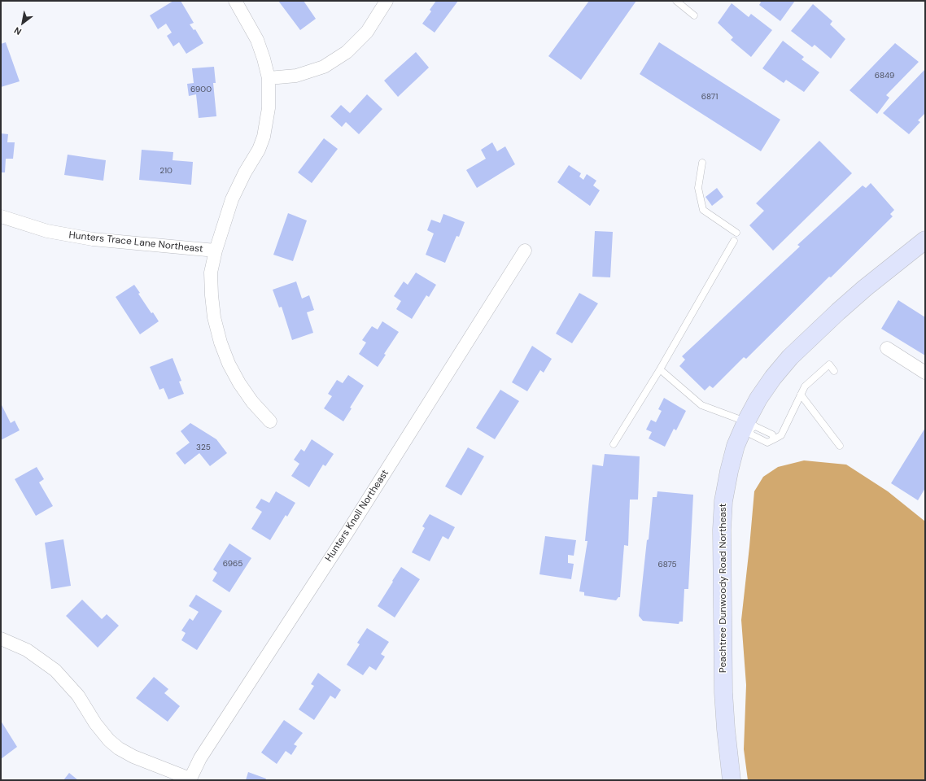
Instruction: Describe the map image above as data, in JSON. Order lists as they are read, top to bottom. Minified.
{"streets":{"street":["Hunters Trace Lane Northeast","Hunters Knoll Northeast","Peachtree Dunwoody Road Northeast"]},"house_numbers":["6849","6900","6871","210","325","6965","6875"],"north":"bottom left"}
